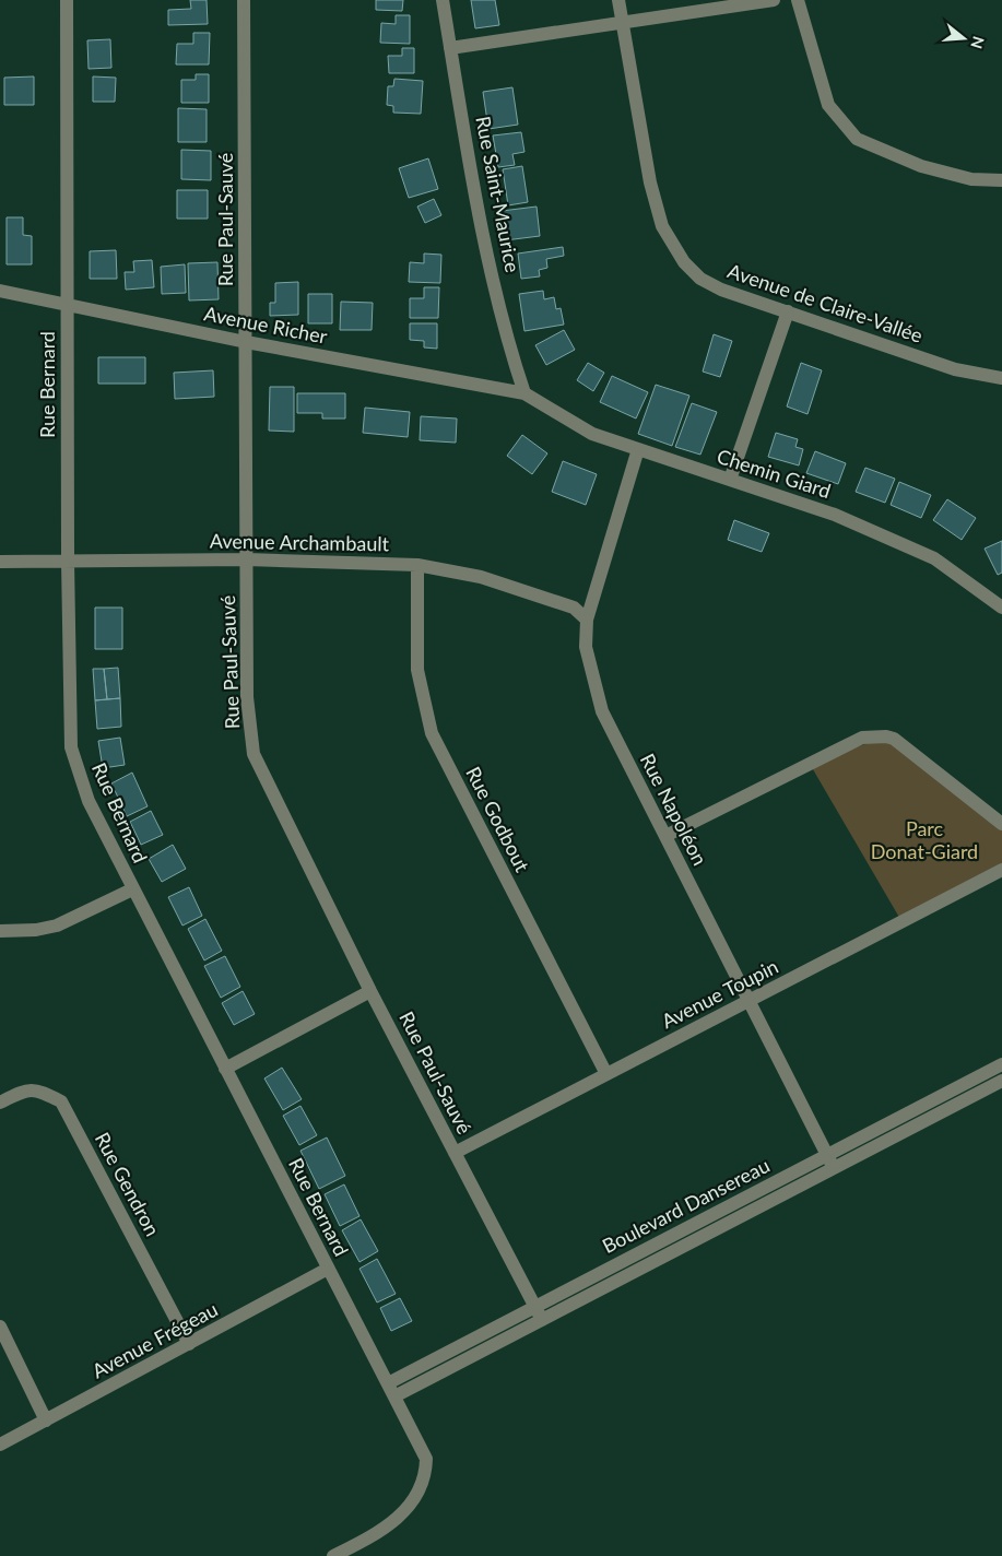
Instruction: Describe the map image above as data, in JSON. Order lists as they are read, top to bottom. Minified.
{"streets":{"street":["Rue Saint-Maurice","Rue Paul-Sauvé","Avenue de Claire-Vallée","Avenue Richer","Rue Bernard","Chemin Giard","Avenue Archambault","Rue Napoléon","Rue Godbout","Avenue Toupin","Rue Gendron","Boulevard Dansereau","Avenue Frégeau"]},"crossings":[["Rue Saint-Maurice","Avenue Richer"],["Rue Saint-Maurice","Chemin Giard"],["Rue Paul-Sauvé","Avenue Richer"],["Rue Paul-Sauvé","Avenue Archambault"],["Rue Paul-Sauvé","Avenue Toupin"],["Rue Paul-Sauvé","Boulevard Dansereau"],["Avenue Richer","Rue Bernard"],["Avenue Richer","Chemin Giard"],["Rue Bernard","Avenue Archambault"],["Rue Bernard","Boulevard Dansereau"],["Rue Bernard","Avenue Frégeau"],["Chemin Giard","Rue Napoléon"],["Avenue Archambault","Rue Napoléon"],["Avenue Archambault","Rue Godbout"],["Rue Napoléon","Avenue Toupin"],["Rue Napoléon","Boulevard Dansereau"],["Rue Godbout","Avenue Toupin"],["Rue Gendron","Avenue Frégeau"]],"parks":["Parc Donat-Giard"],"north":"right"}
